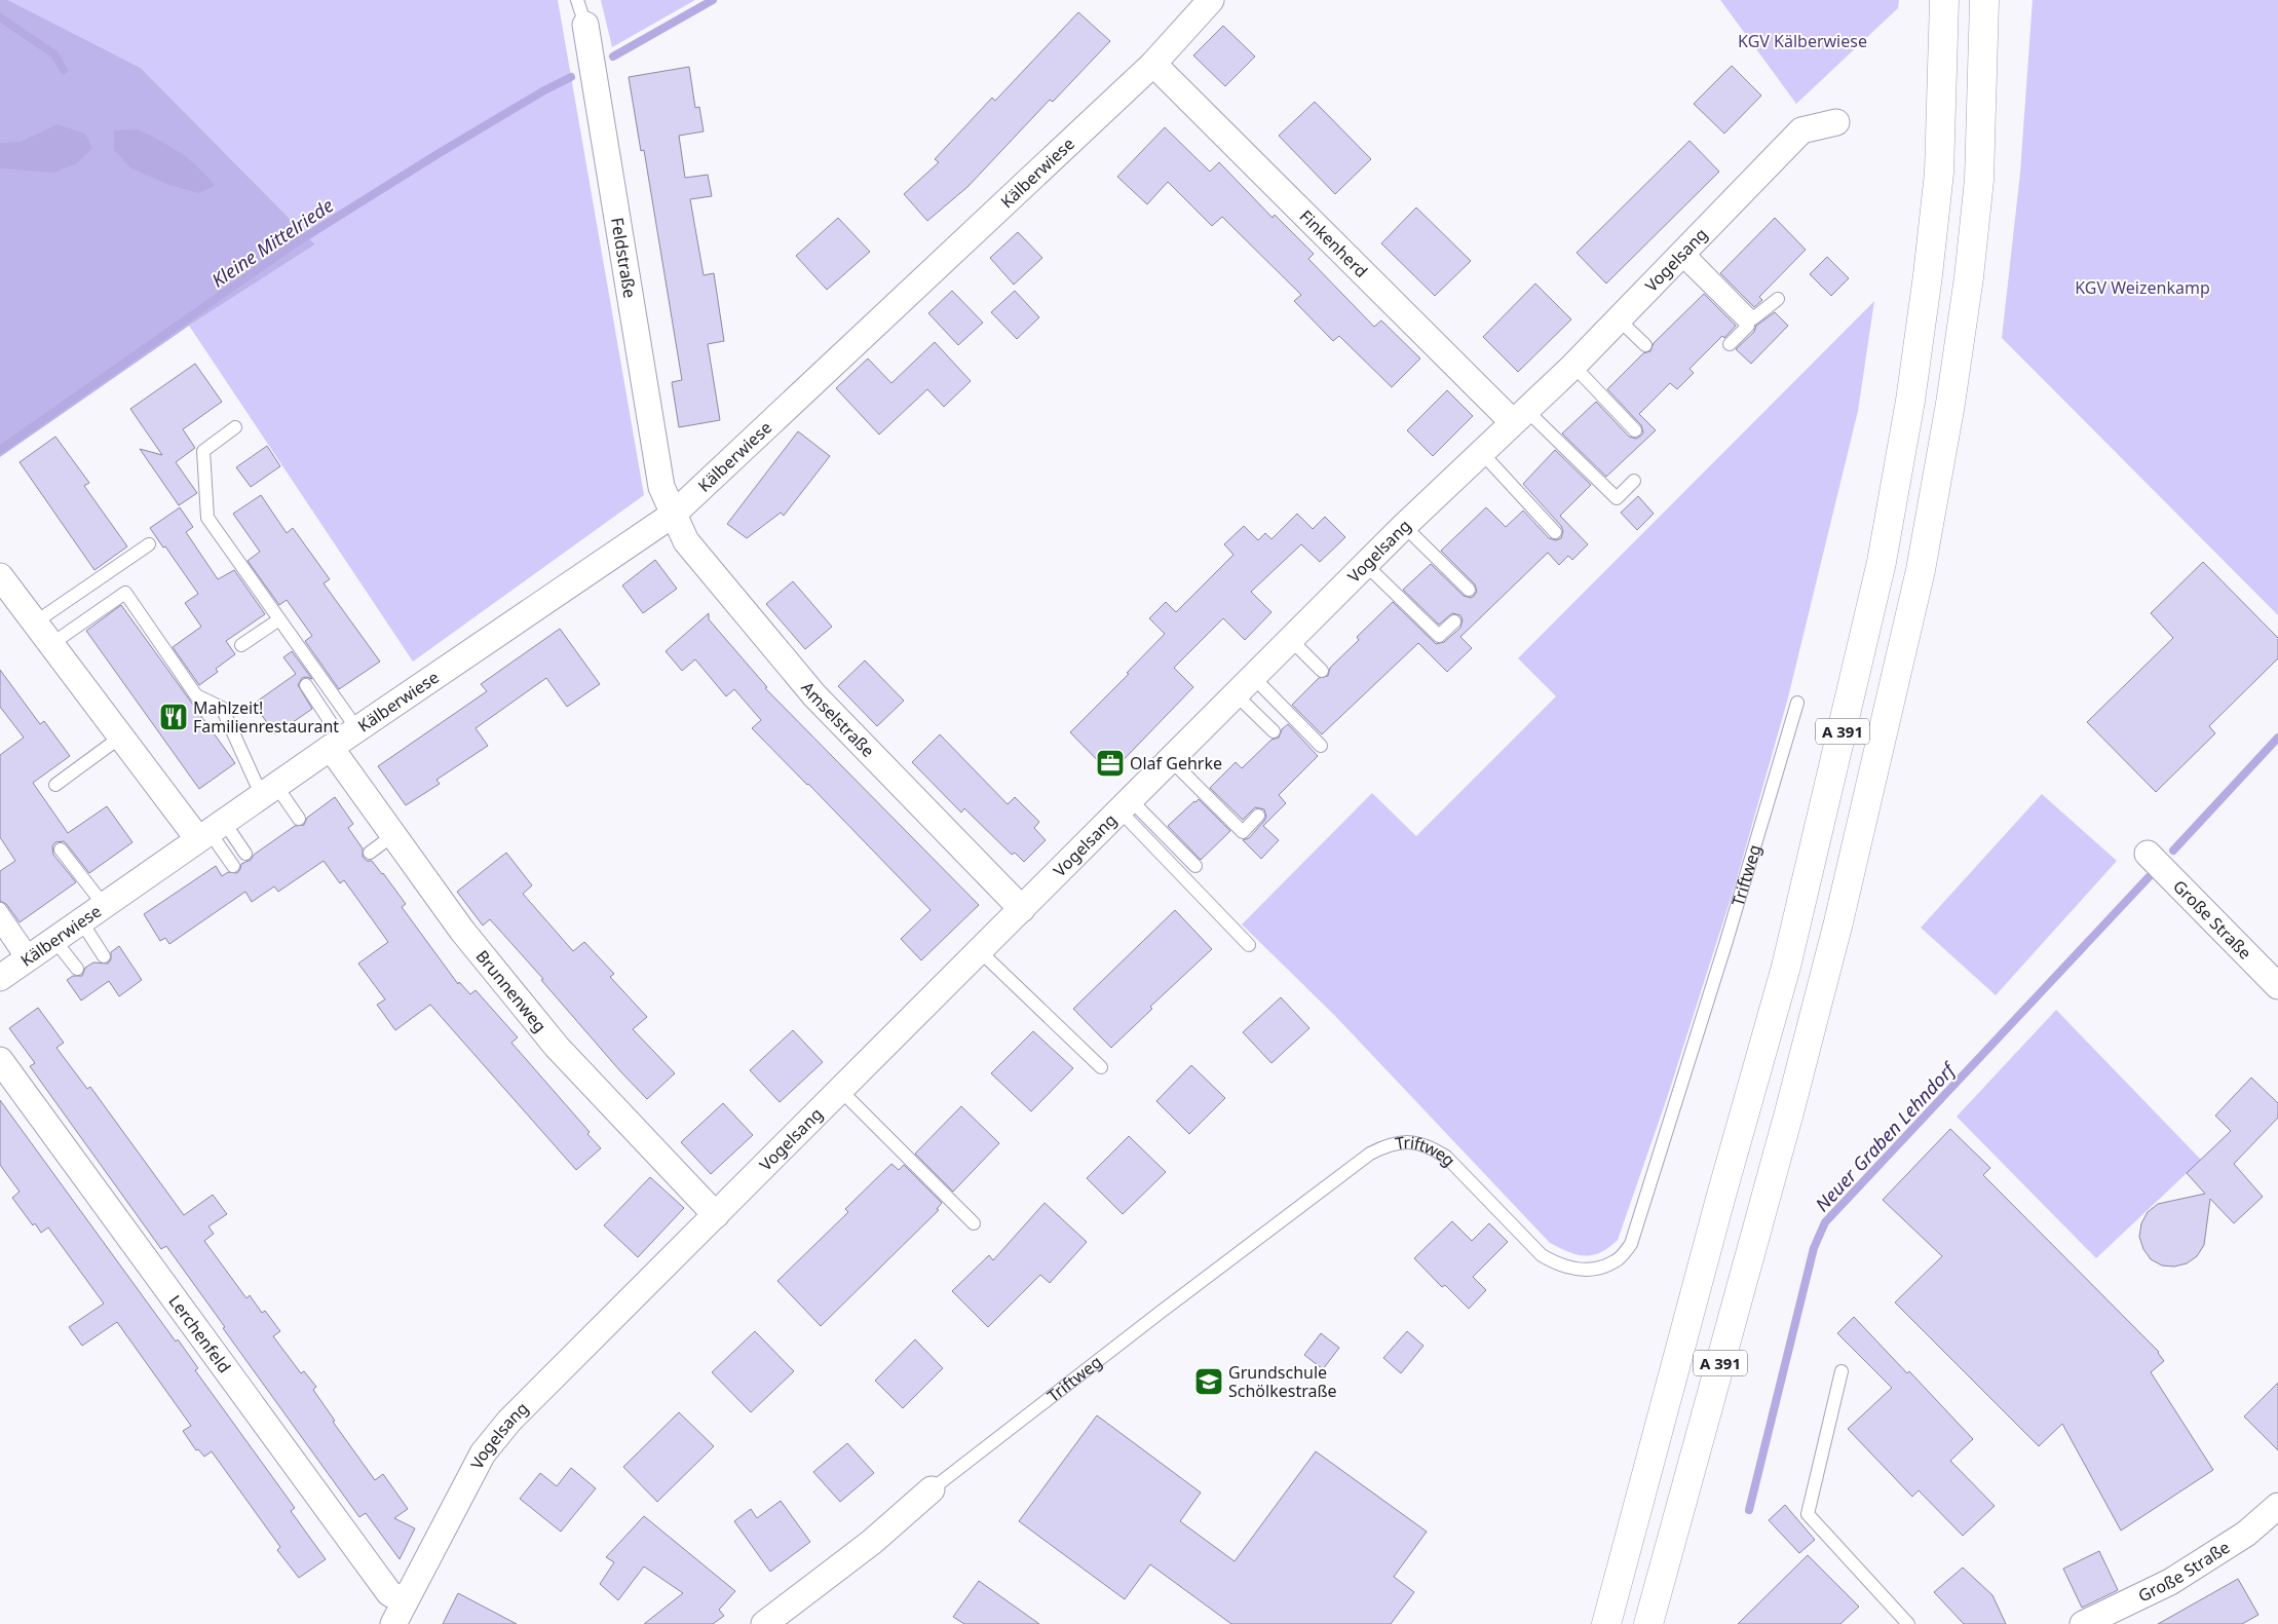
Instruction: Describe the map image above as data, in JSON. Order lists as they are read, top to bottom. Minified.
{"streets":{"highway":["A 391"],"street":["Kälberwiese","Finkenherd","Feldstraße","Vogelsang","Amselstraße","Triftweg","Große Straße","Brunnenweg","Lerchenfeld"]},"crossings":[["Kälberwiese","Finkenherd"],["Kälberwiese","Feldstraße"],["Kälberwiese","Amselstraße"],["Kälberwiese","Brunnenweg"],["Finkenherd","Vogelsang"],["Feldstraße","Amselstraße"],["Vogelsang","Amselstraße"],["Vogelsang","Brunnenweg"],["Vogelsang","Lerchenfeld"]],"water":["Kleine Mittelriede","Neuer Graben Lehndorf"],"parks":["KGV Kälberwiese","KGV Weizenkamp"],"places":{"restaurant":["Mahlzeit! Familienrestaurant"],"office":["Olaf Gehrke"],"school or university":["Grundschule Schölkestraße"]}}
